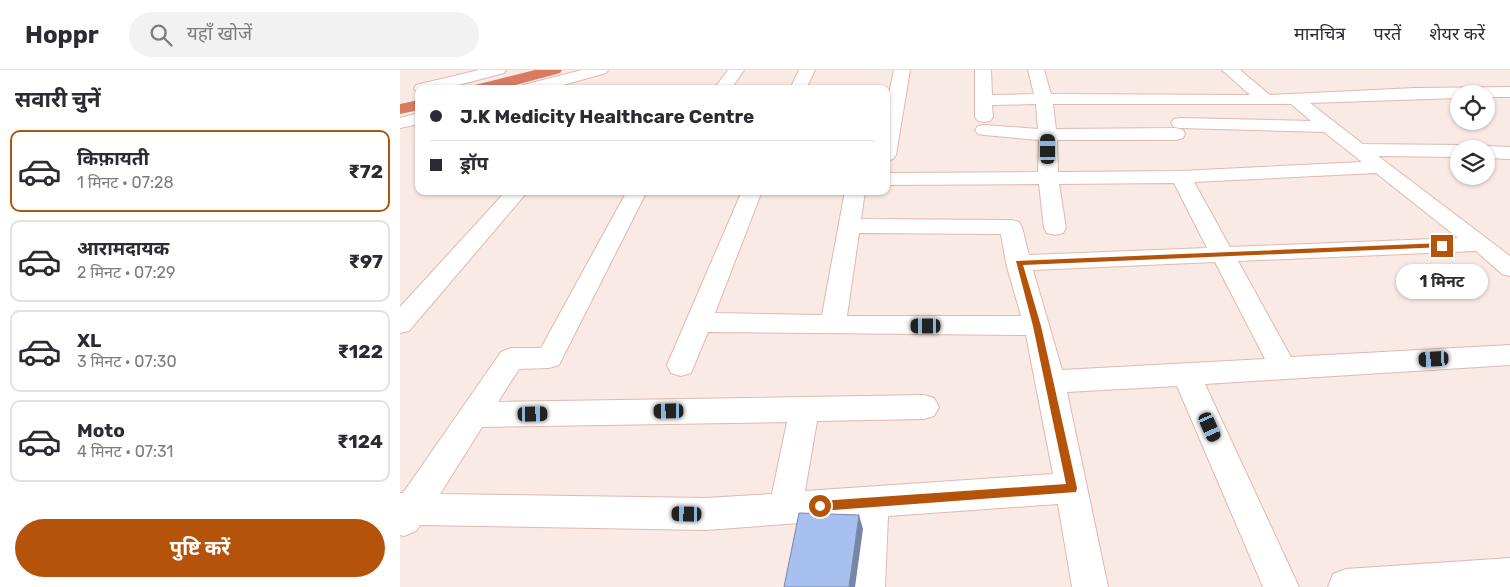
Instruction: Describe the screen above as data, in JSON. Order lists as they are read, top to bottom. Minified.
{"page":{"header":"Hoppr","search":"यहाँ खोजें","nav":["मानचित्र","परतें","शेयर करें"],"heading":"सवारी चुनें","banner":["J.K Medicity Healthcare Centre","ड्रॉप"],"list":[{"name":"किफ़ायती","note":"1 मिनट · 07:28","value":"₹72"},{"name":"आरामदायक","note":"2 मिनट · 07:29","value":"₹97"},{"name":"XL","note":"3 मिनट · 07:30","value":"₹122"},{"name":"Moto","note":"4 मिनट · 07:31","value":"₹124"}],"bubble":"1 मिनट","buttons":"पुष्टि करें"}}
